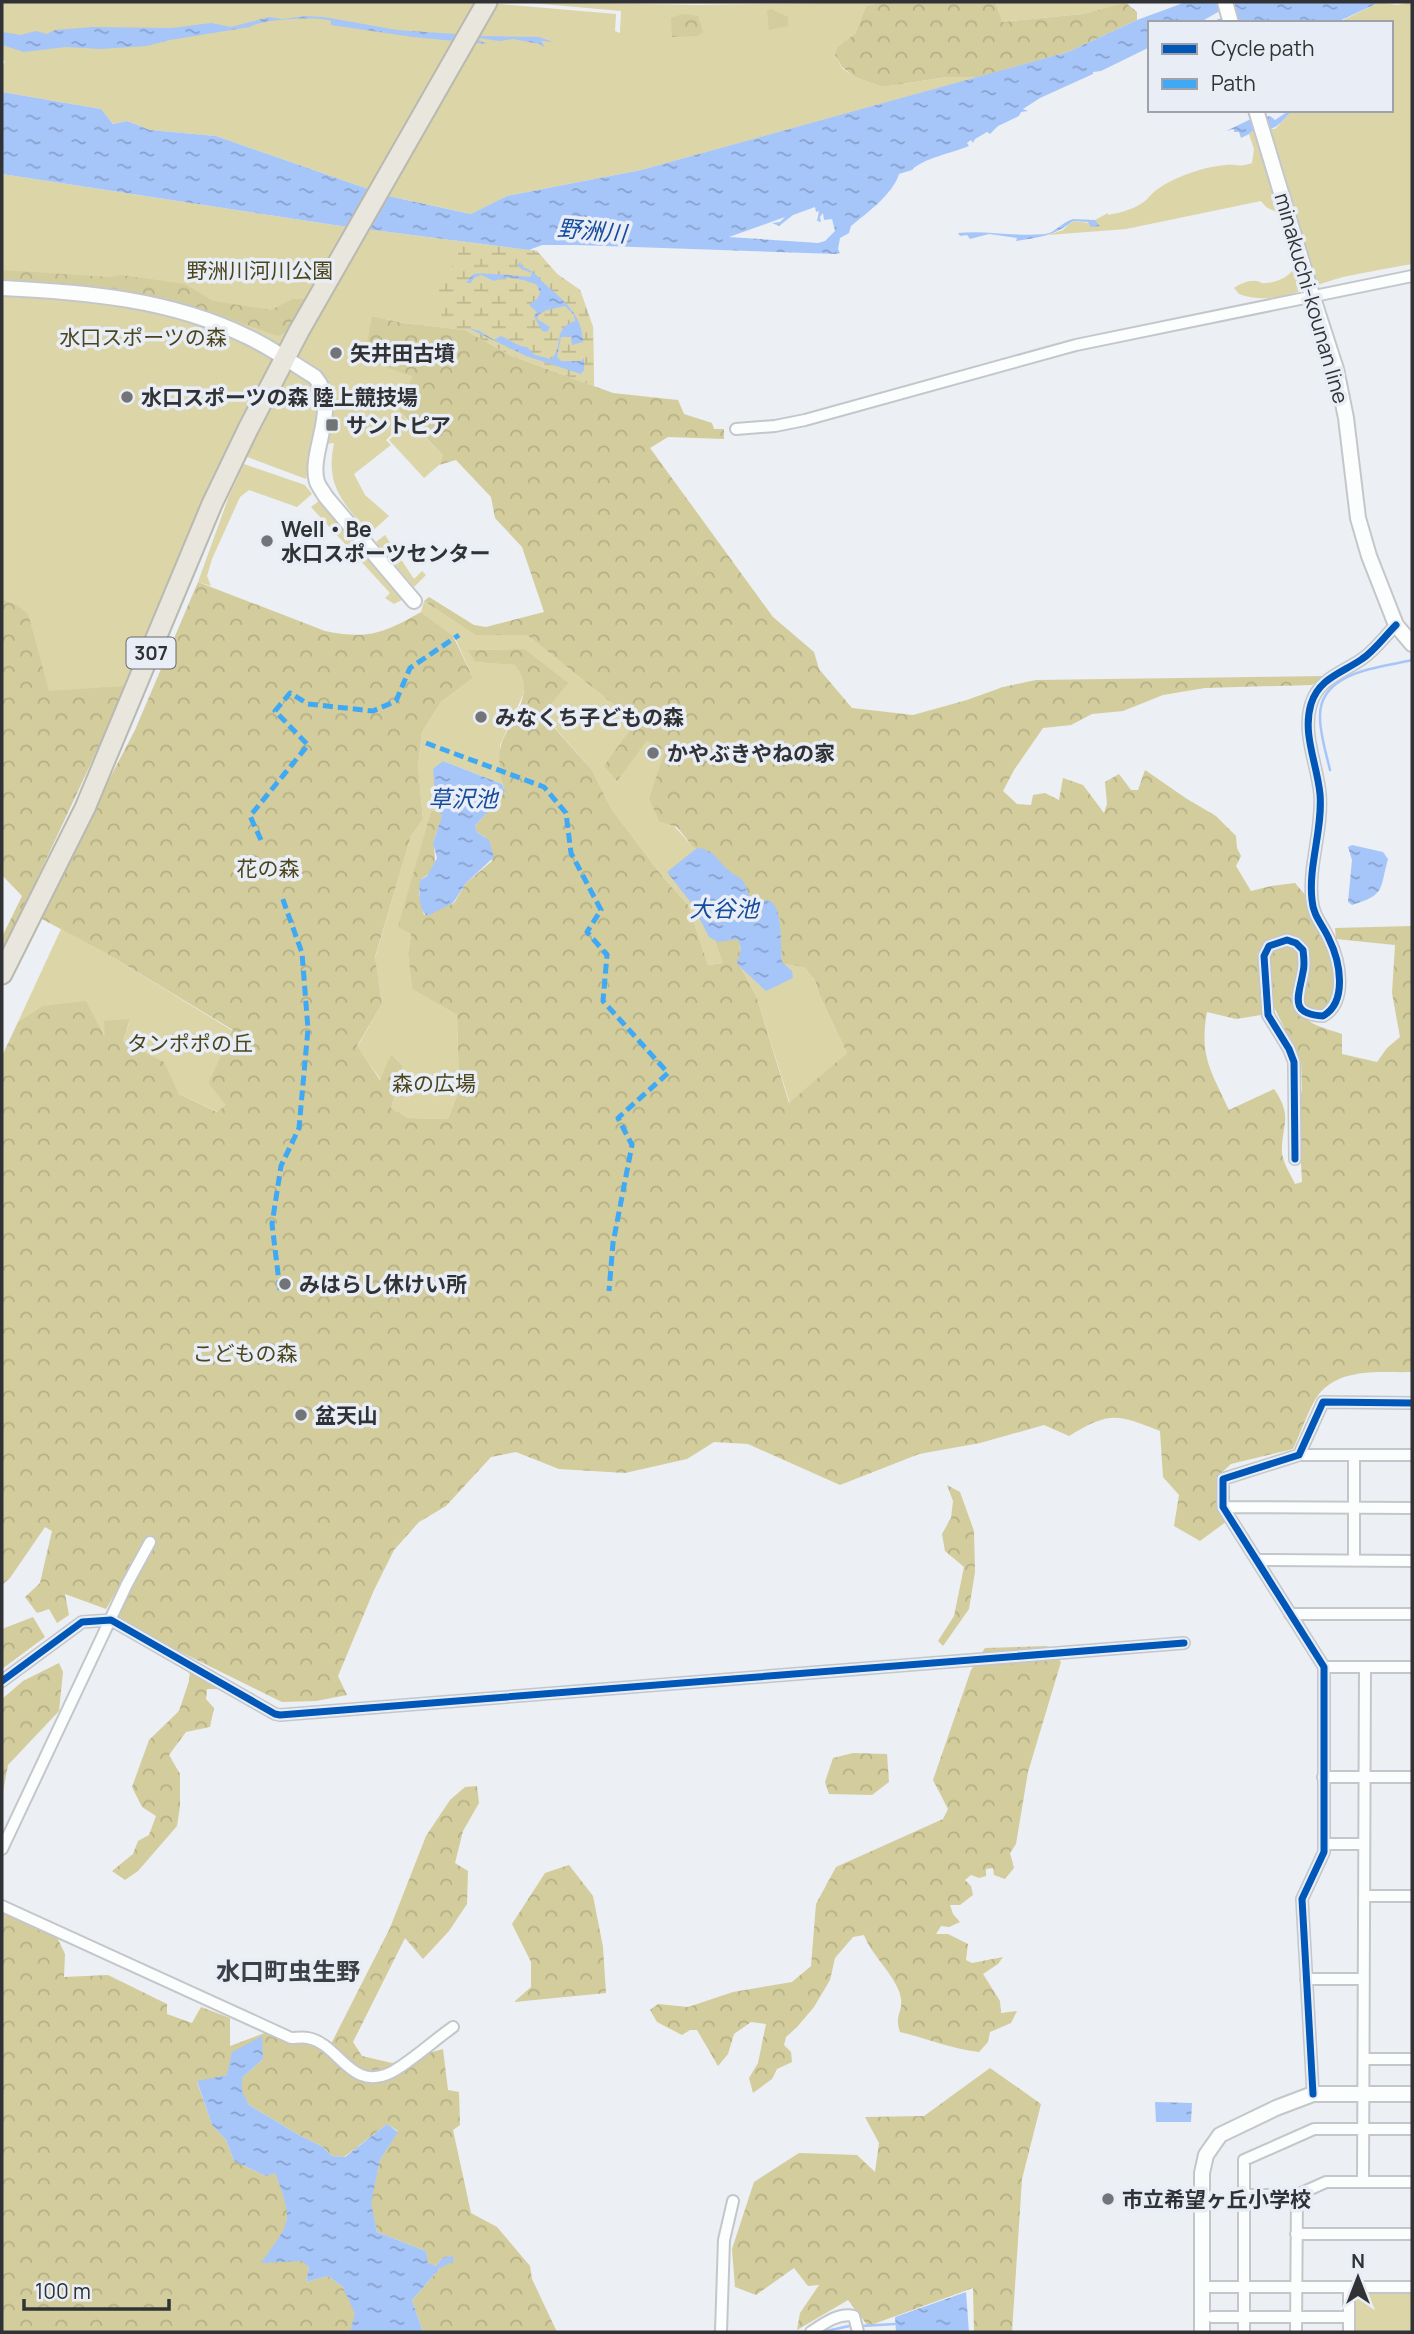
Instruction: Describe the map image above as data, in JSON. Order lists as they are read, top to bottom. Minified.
{"streets":{"highway":["307"],"street":["minakuchi-kounan line"]},"districts":["水口町虫生野"],"water":["野洲川","草沢池","大谷池"],"parks":["野洲川河川公園","水口スポーツの森","花の森","タンポポの丘","森の広場","こどもの森"],"places":{"other":["矢井田古墳","水口スポーツの森 陸上競技場","Well・Be 水口スポーツセンター","みなくち子どもの森","かやぶきやねの家","みはらし休けい所","盆天山","市立希望ヶ丘小学校"],"transit":["サントピア"]},"legend":["Cycle path","Path"],"scale_bar":"100 m","north":"top"}
